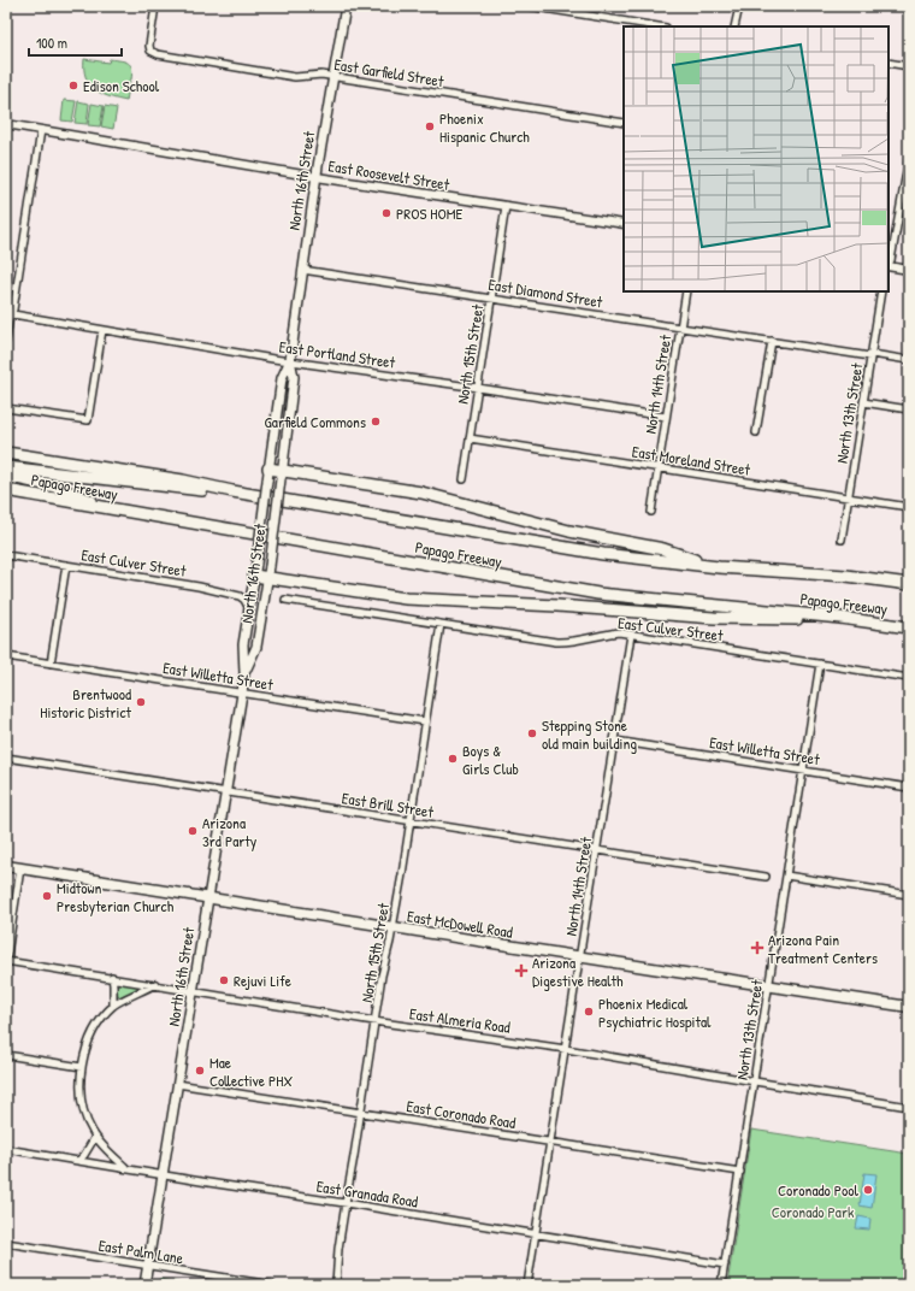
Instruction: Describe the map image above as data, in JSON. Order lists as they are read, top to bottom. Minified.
{"streets":{"highway":["Papago Freeway"],"main road":["North 16th Street","East McDowell Road"],"street":["East Garfield Street","East Roosevelt Street","East Diamond Street","East Portland Street","North 15th Street","North 14th Street","North 13th Street","East Moreland Street","East Culver Street","East Willetta Street","East Brill Street","East Almeria Road","East Coronado Road","East Granada Road","East Palm Lane"]},"crossings":[["East Garfield Street","North 16th Street"],["East Roosevelt Street","North 16th Street"],["East Roosevelt Street","North 15th Street"],["North 16th Street","East Diamond Street"],["North 16th Street","East Portland Street"],["North 16th Street","East Culver Street"],["North 16th Street","East Willetta Street"],["North 16th Street","East Brill Street"],["North 16th Street","East McDowell Road"],["North 16th Street","East Almeria Road"],["North 16th Street","East Coronado Road"],["North 16th Street","East Granada Road"],["North 16th Street","East Palm Lane"],["East Diamond Street","North 15th Street"],["East Diamond Street","North 14th Street"],["East Diamond Street","North 13th Street"],["East Portland Street","North 15th Street"],["East Portland Street","North 14th Street"],["North 15th Street","East Moreland Street"],["North 15th Street","East Culver Street"],["North 15th Street","East Willetta Street"],["North 15th Street","East Brill Street"],["North 15th Street","East McDowell Road"],["North 15th Street","East Almeria Road"],["North 15th Street","East Coronado Road"],["North 15th Street","East Granada Road"],["North 14th Street","East Moreland Street"],["North 14th Street","East Culver Street"],["North 14th Street","East Willetta Street"],["North 14th Street","East Brill Street"],["North 14th Street","East McDowell Road"],["North 14th Street","East Almeria Road"],["North 14th Street","East Coronado Road"],["North 14th Street","East Granada Road"],["North 13th Street","East Moreland Street"],["North 13th Street","East Culver Street"],["North 13th Street","East Willetta Street"],["North 13th Street","East McDowell Road"],["North 13th Street","East Almeria Road"],["North 13th Street","East Coronado Road"],["North 13th Street","East Granada Road"]],"parks":["Coronado Park"],"places":{"other":["Edison School","Phoenix Hispanic Church","PROS HOME","Garfield Commons","Brentwood Historic District","Stepping Stone old main building","Boys & Girls Club","Arizona 3rd Party","Midtown Presbyterian Church","Rejuvi Life","Phoenix Medical Psychiatric Hospital","Mae Collective PHX","Coronado Pool"],"health":["Arizona Pain Treatment Centers","Arizona Digestive Health"]},"scale_bar":"100 m"}
